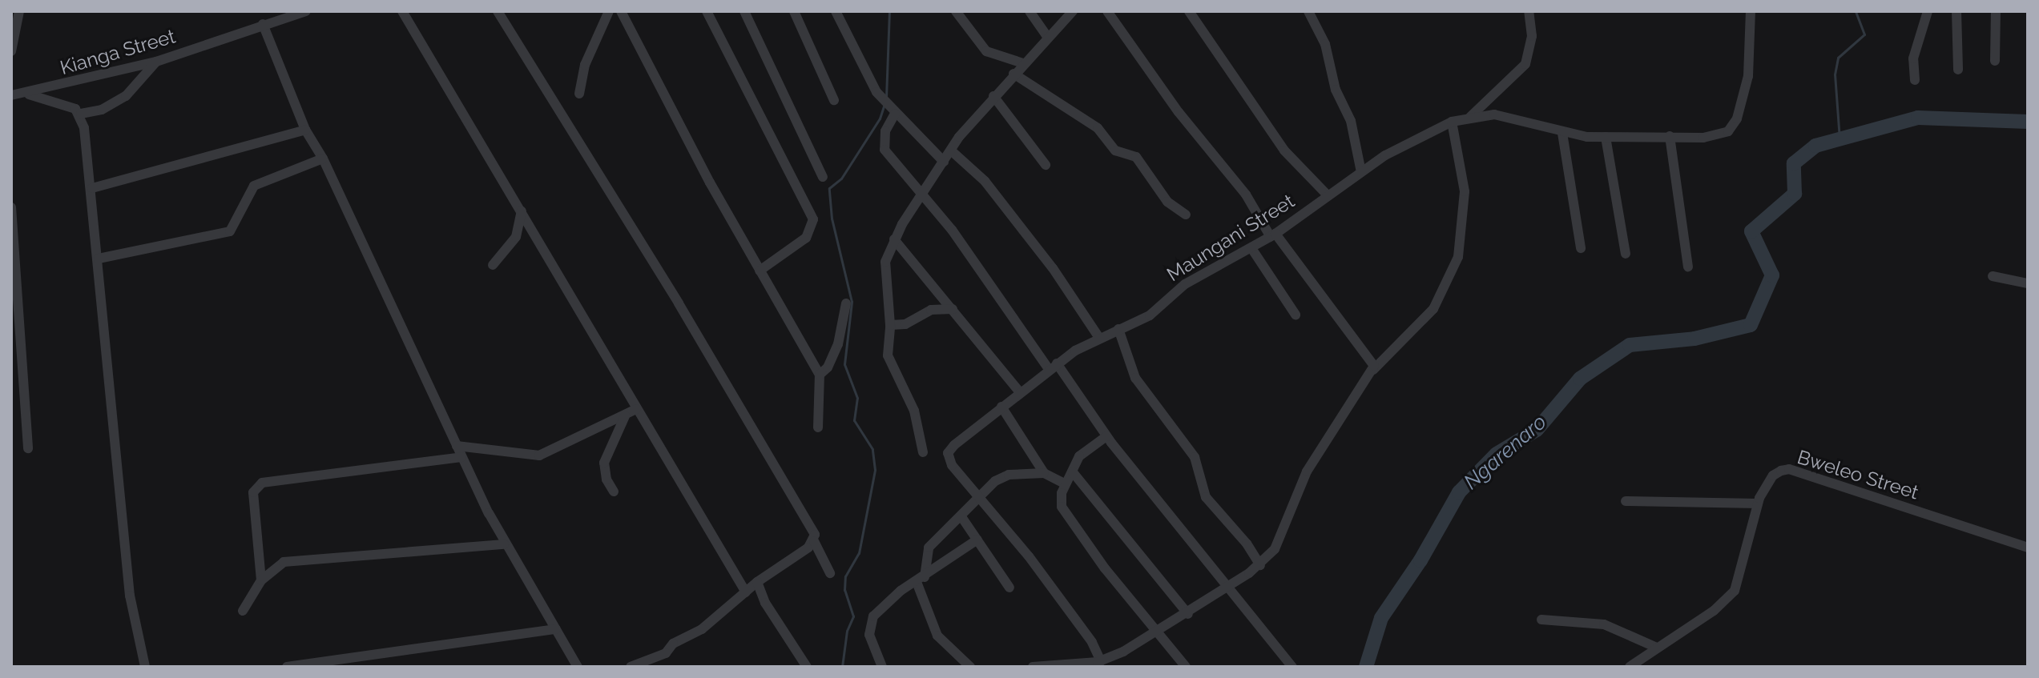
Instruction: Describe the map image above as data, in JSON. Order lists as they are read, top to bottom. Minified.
{"streets":{"street":["Kianga Street","Maungani Street","Bweleo Street"]},"water":["Ngarenaro"]}
